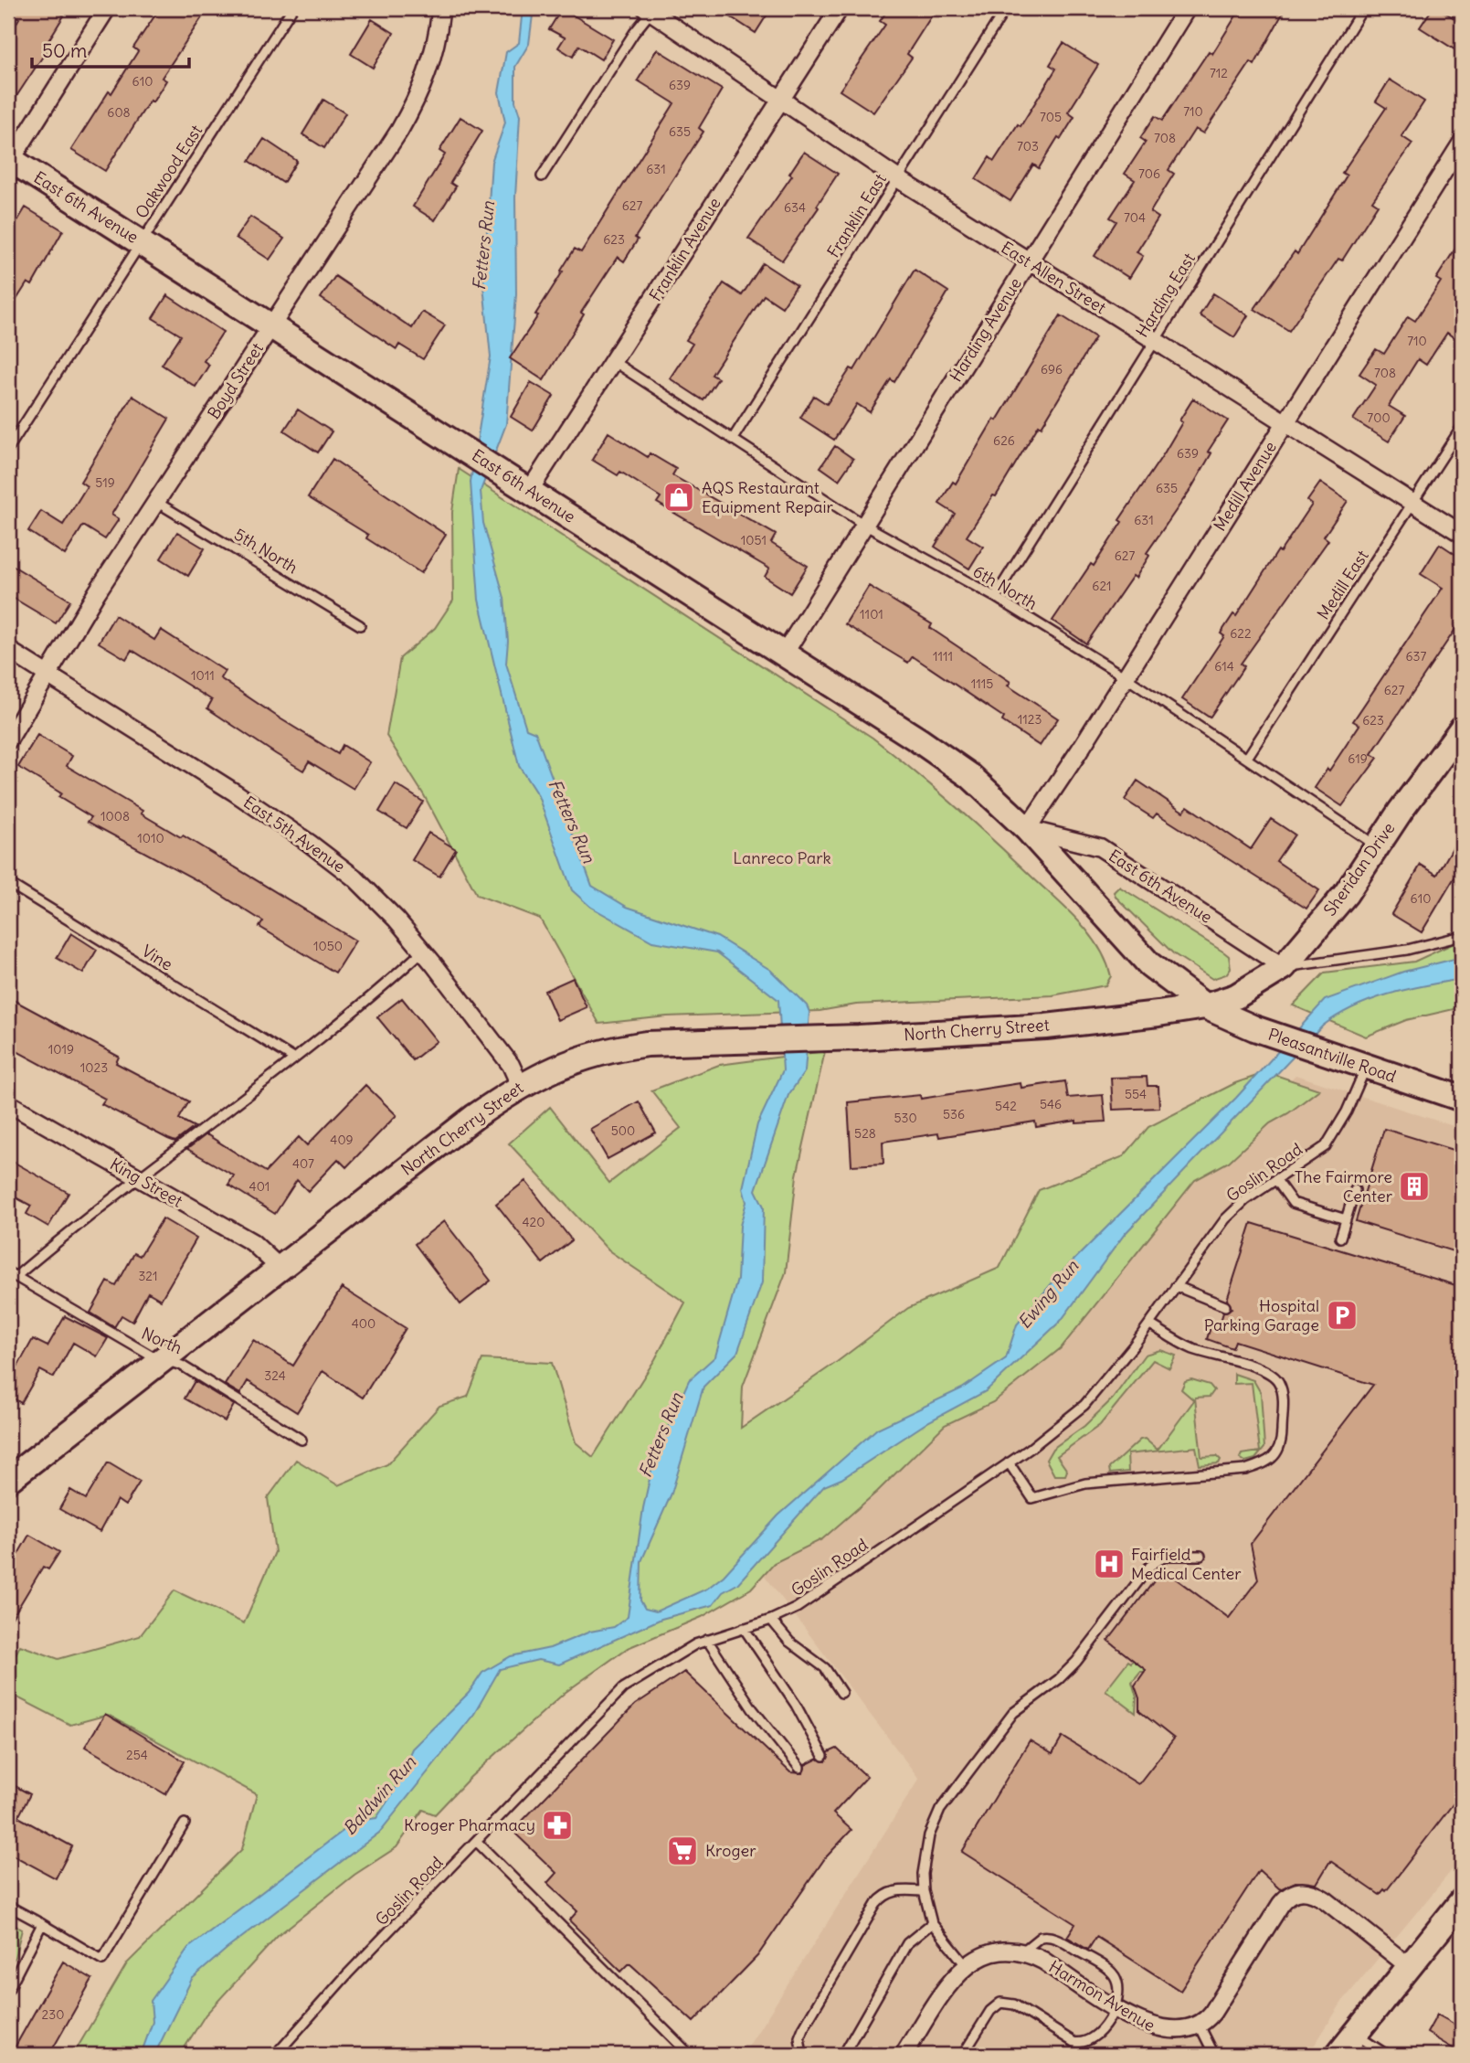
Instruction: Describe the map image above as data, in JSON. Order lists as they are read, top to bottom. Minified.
{"streets":{"main road":["East 6th Avenue","Sheridan Drive","North Cherry Street","Pleasantville Road"],"street":["Franklin Avenue","East Allen Street","Harding Avenue","Boyd Street","Medill Avenue","East 5th Avenue","King Street","Harmon Avenue"],"lane":["Oakwood East","Franklin East","Harding East","5th North","Medill East","6th North","Vine","Goslin Road","North"]},"crossings":[["Oakwood East","East 6th Avenue"],["East 6th Avenue","Franklin Avenue"],["East 6th Avenue","Harding Avenue"],["East 6th Avenue","Boyd Street"],["East 6th Avenue","Medill Avenue"],["East 6th Avenue","Sheridan Drive"],["East 6th Avenue","North Cherry Street"],["East 6th Avenue","Pleasantville Road"],["Franklin East","East Allen Street"],["Franklin East","6th North"],["Franklin Avenue","East Allen Street"],["Franklin Avenue","6th North"],["East Allen Street","Harding East"],["East Allen Street","Harding Avenue"],["East Allen Street","Medill Avenue"],["East Allen Street","Medill East"],["Harding East","6th North"],["Harding Avenue","6th North"],["Boyd Street","5th North"],["Boyd Street","East 5th Avenue"],["Medill Avenue","6th North"],["Medill East","6th North"],["6th North","Sheridan Drive"],["East 5th Avenue","North Cherry Street"],["Sheridan Drive","North Cherry Street"],["Sheridan Drive","Pleasantville Road"],["North Cherry Street","Pleasantville Road"],["North Cherry Street","King Street"],["North Cherry Street","North"],["Pleasantville Road","Goslin Road"]],"water":["Fetters Run","Ewing Run","Baldwin Run"],"parks":["Lanreco Park"],"places":{"shop":["AQS Restaurant Equipment Repair"],"building":["The Fairmore Center"],"parking":["Hospital Parking Garage"],"hospital":["Fairfield Medical Center"],"pharmacy":["Kroger Pharmacy"],"supermarket":["Kroger"]},"house_numbers":["712","610","639","710","608","705","635","708","703","631","706","627","634","704","623","710","696","708","700","626","639","519","635","631","1051","627","621","1101","622","1111","637","614","1011","1115","627","1123","623","619","1008","1010","610","1050","1019","1023","554","546","542","536","530","500","528","409","407","401","420","321","400","324","254","230"],"scale_bar":"50 m"}
